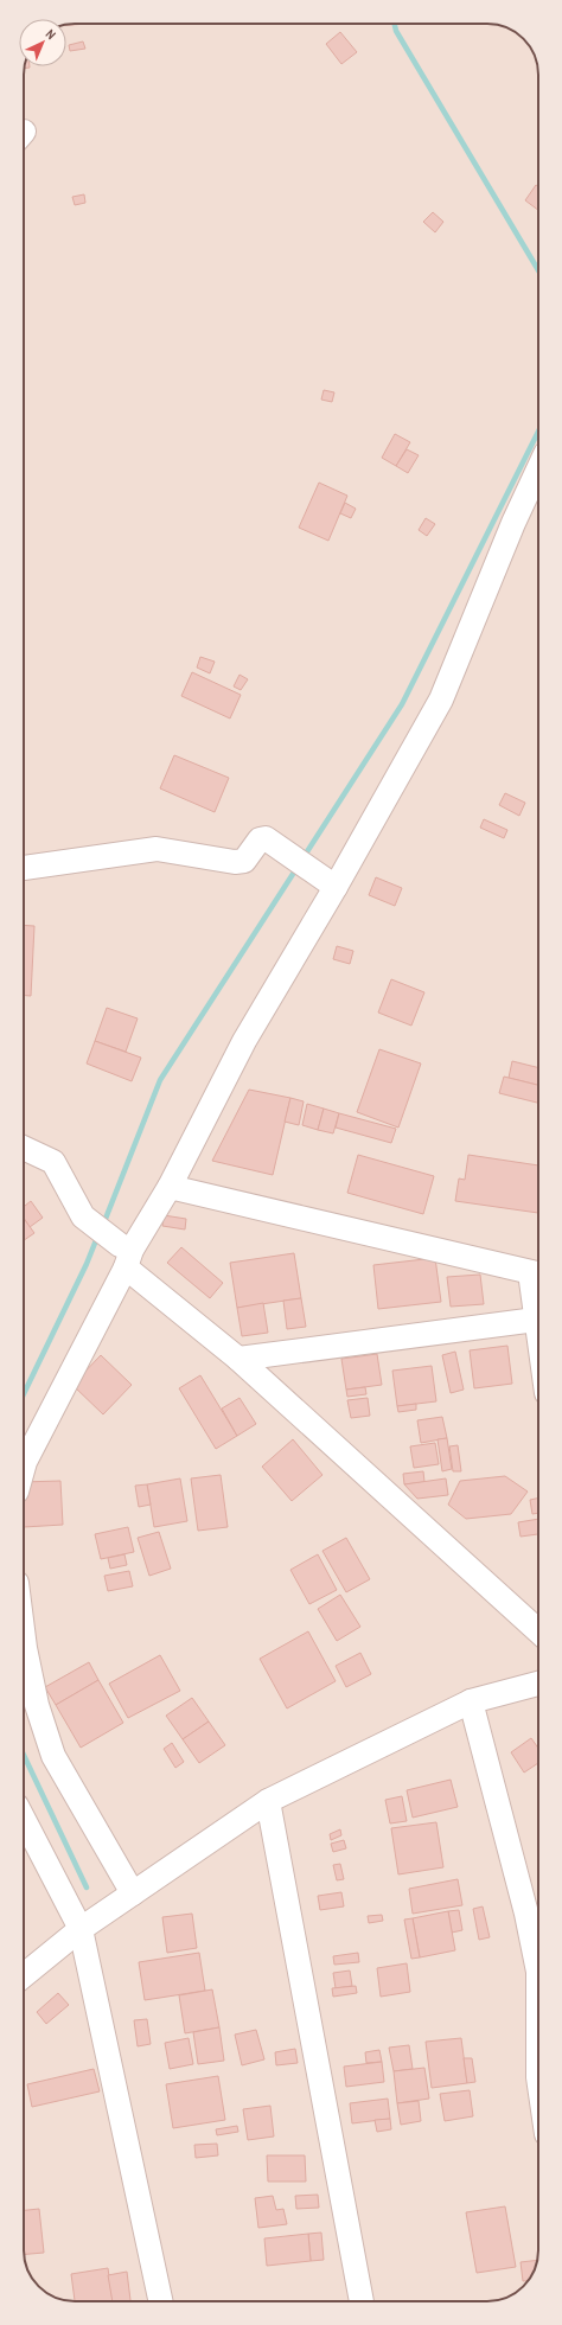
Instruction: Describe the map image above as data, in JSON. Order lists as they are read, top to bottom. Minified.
{"north":"top right"}
